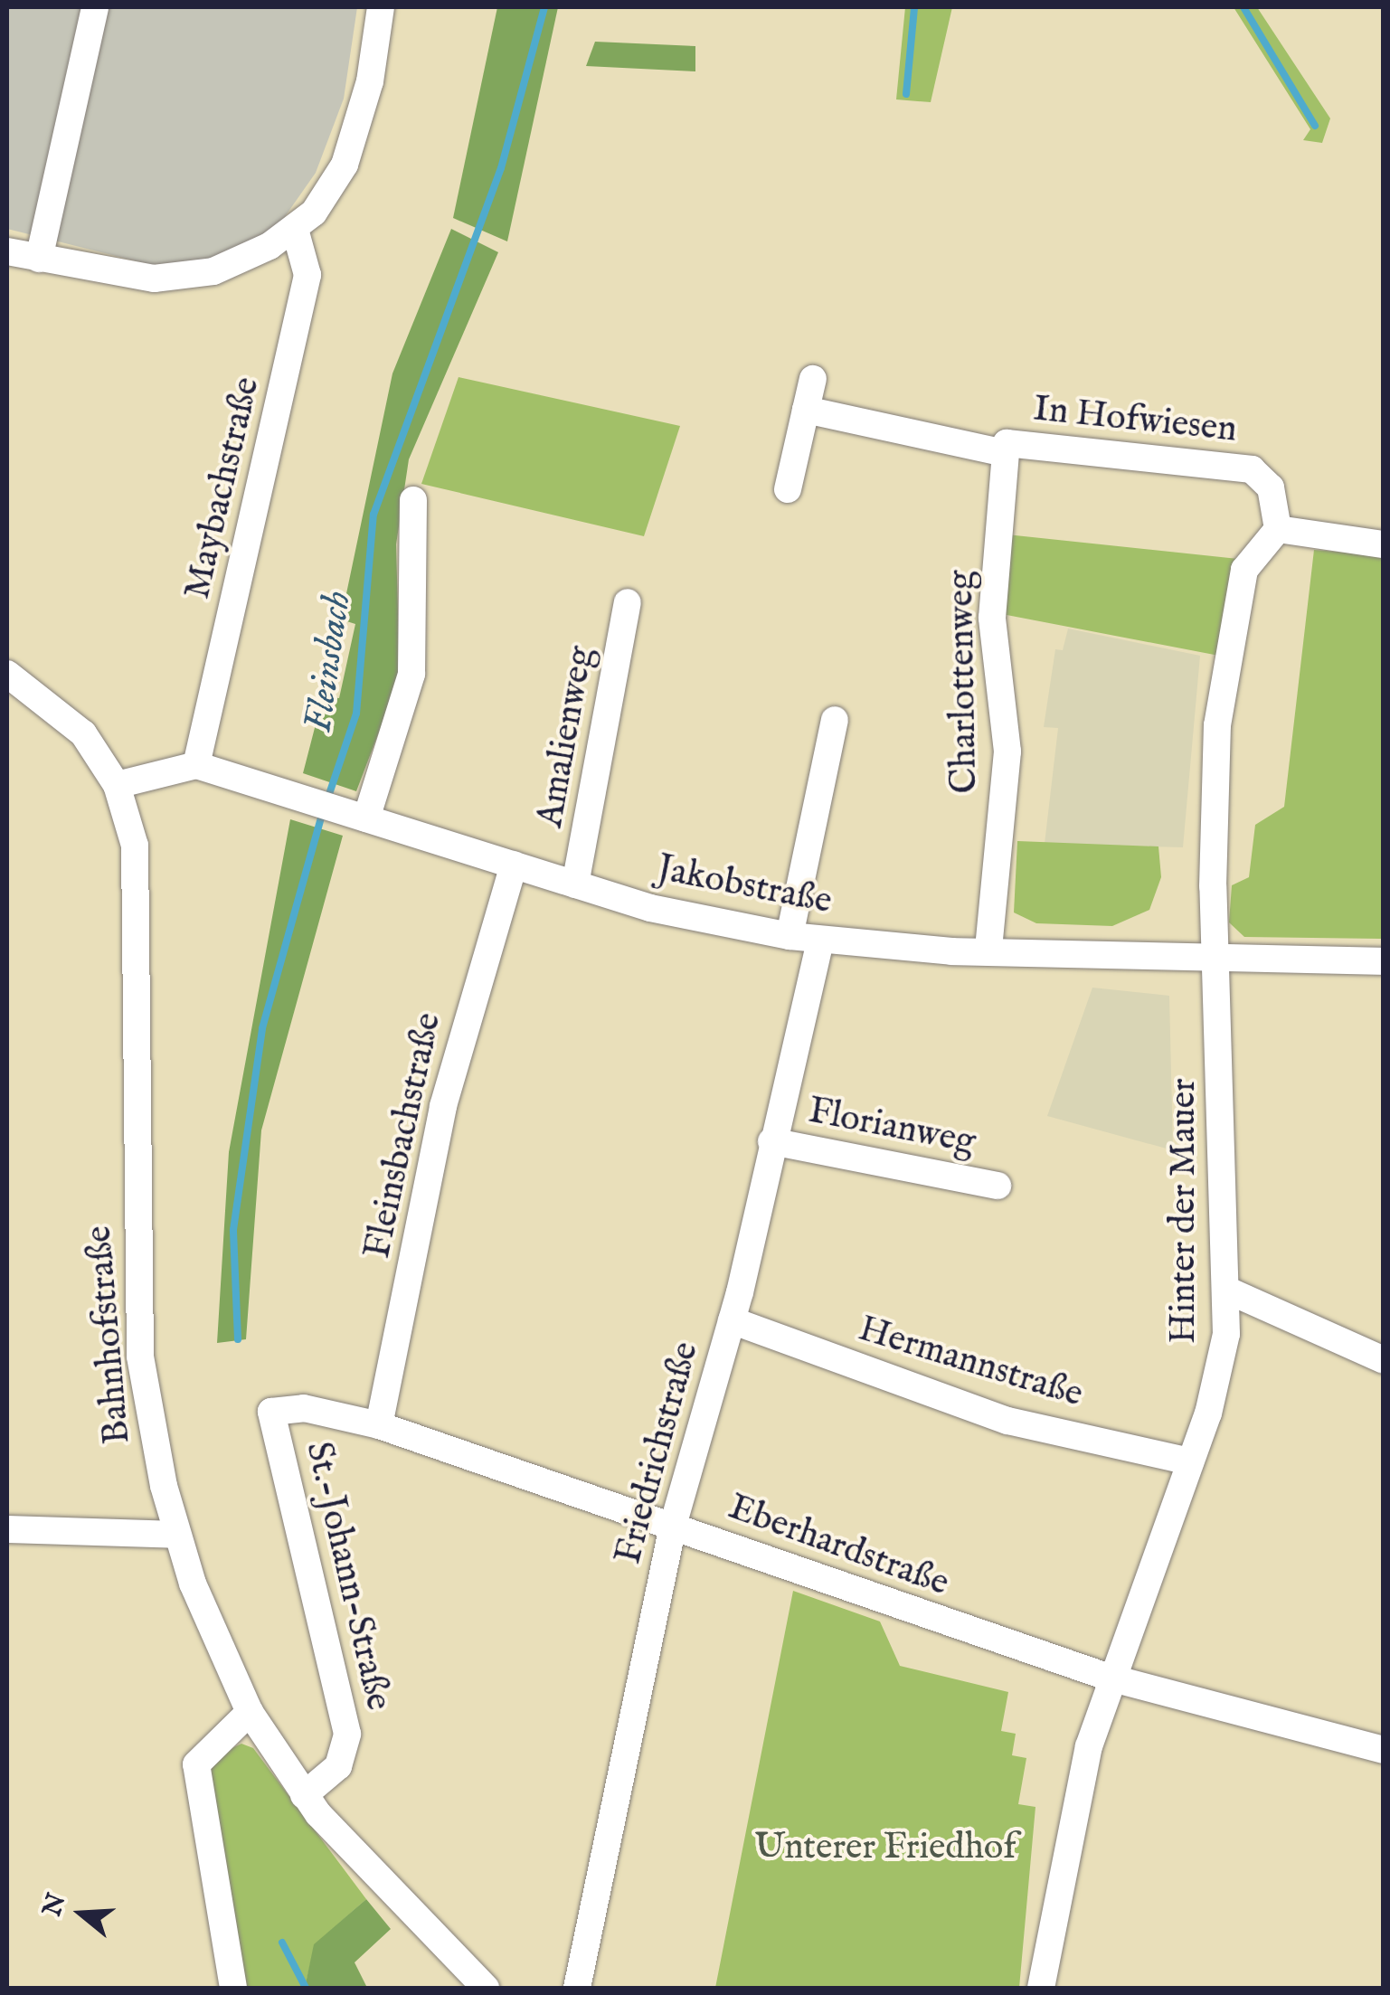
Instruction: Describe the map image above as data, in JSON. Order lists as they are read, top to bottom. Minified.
{"streets":{"street":["In Hofwiesen","Maybachstraße","Charlottenweg","Amalienweg","Jakobstraße","Florianweg","Fleinsbachstraße","Hinter der Mauer","Bahnhofstraße","Hermannstraße","Friedrichstraße","Eberhardstraße","St.-Johann-Straße"]},"crossings":[["In Hofwiesen","Charlottenweg"],["In Hofwiesen","Hinter der Mauer"],["Maybachstraße","Jakobstraße"],["Charlottenweg","Jakobstraße"],["Amalienweg","Jakobstraße"],["Jakobstraße","Fleinsbachstraße"],["Jakobstraße","Hinter der Mauer"],["Jakobstraße","Friedrichstraße"],["Florianweg","Friedrichstraße"],["Fleinsbachstraße","Eberhardstraße"],["Hinter der Mauer","Hermannstraße"],["Hinter der Mauer","Eberhardstraße"],["Bahnhofstraße","St.-Johann-Straße"],["Hermannstraße","Friedrichstraße"],["Friedrichstraße","Eberhardstraße"],["Eberhardstraße","St.-Johann-Straße"]],"water":["Fleinsbach"],"parks":["Unterer Friedhof"],"north":"left"}
